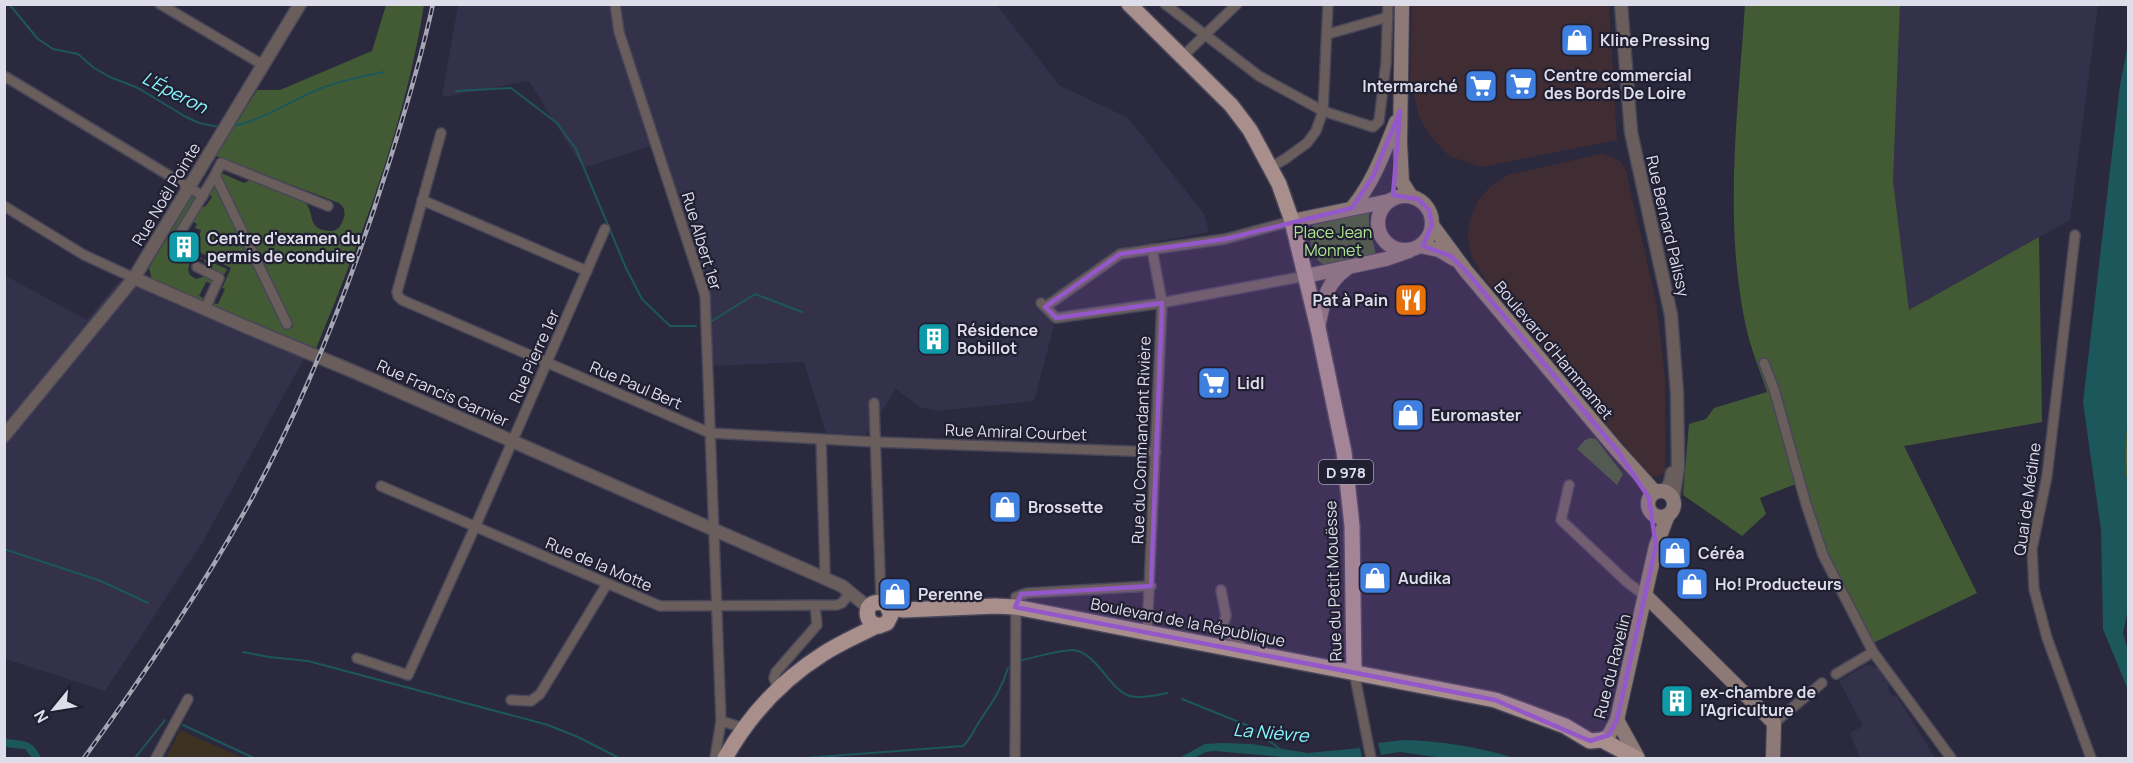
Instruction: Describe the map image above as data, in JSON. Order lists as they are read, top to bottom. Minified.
{"streets":{"main road":["Boulevard d'Hammamet","D 978","Rue du Petit Mouësse","Boulevard de la République","Rue du Ravelin"],"street":["Rue Noël Pointe","Rue Bernard Palissy","Rue Albert 1er","Rue Pierre 1er","Rue Paul Bert","Rue Francis Garnier","Rue Amiral Courbet","Rue du Commandant Rivière","Quai de Médine","Rue de la Motte"]},"crossings":[["Rue Noël Pointe","Rue Francis Garnier"],["Rue Bernard Palissy","Boulevard d'Hammamet"],["Rue Albert 1er","Rue Paul Bert"],["Rue Albert 1er","Rue Francis Garnier"],["Rue Albert 1er","Rue de la Motte"],["Boulevard d'Hammamet","Rue du Ravelin"],["Rue Pierre 1er","Rue Paul Bert"],["Rue Pierre 1er","Rue Francis Garnier"],["Rue Pierre 1er","Rue de la Motte"],["Rue Paul Bert","Rue Amiral Courbet"],["Rue Francis Garnier","Rue de la Motte"],["Rue Francis Garnier","Boulevard de la République"],["Rue Amiral Courbet","Rue du Commandant Rivière"],["Rue du Commandant Rivière","Boulevard de la République"],["D 978","Rue du Petit Mouësse"],["Rue du Petit Mouësse","Boulevard de la République"],["Boulevard de la République","Rue du Ravelin"]],"water":["L'Éperon","La Nièvre"],"parks":["Place Jean Monnet"],"places":{"shop":["Kline Pressing","Euromaster","Brossette","Céréa","Audika","Ho! Producteurs","Perenne"],"supermarket":["Centre commercial des Bords De Loire","Intermarché","Lidl"],"building":["Centre d'examen du permis de conduire","Résidence Bobillot","ex-chambre de l'Agriculture"],"restaurant":["Pat à Pain"]},"north":"bottom left"}
